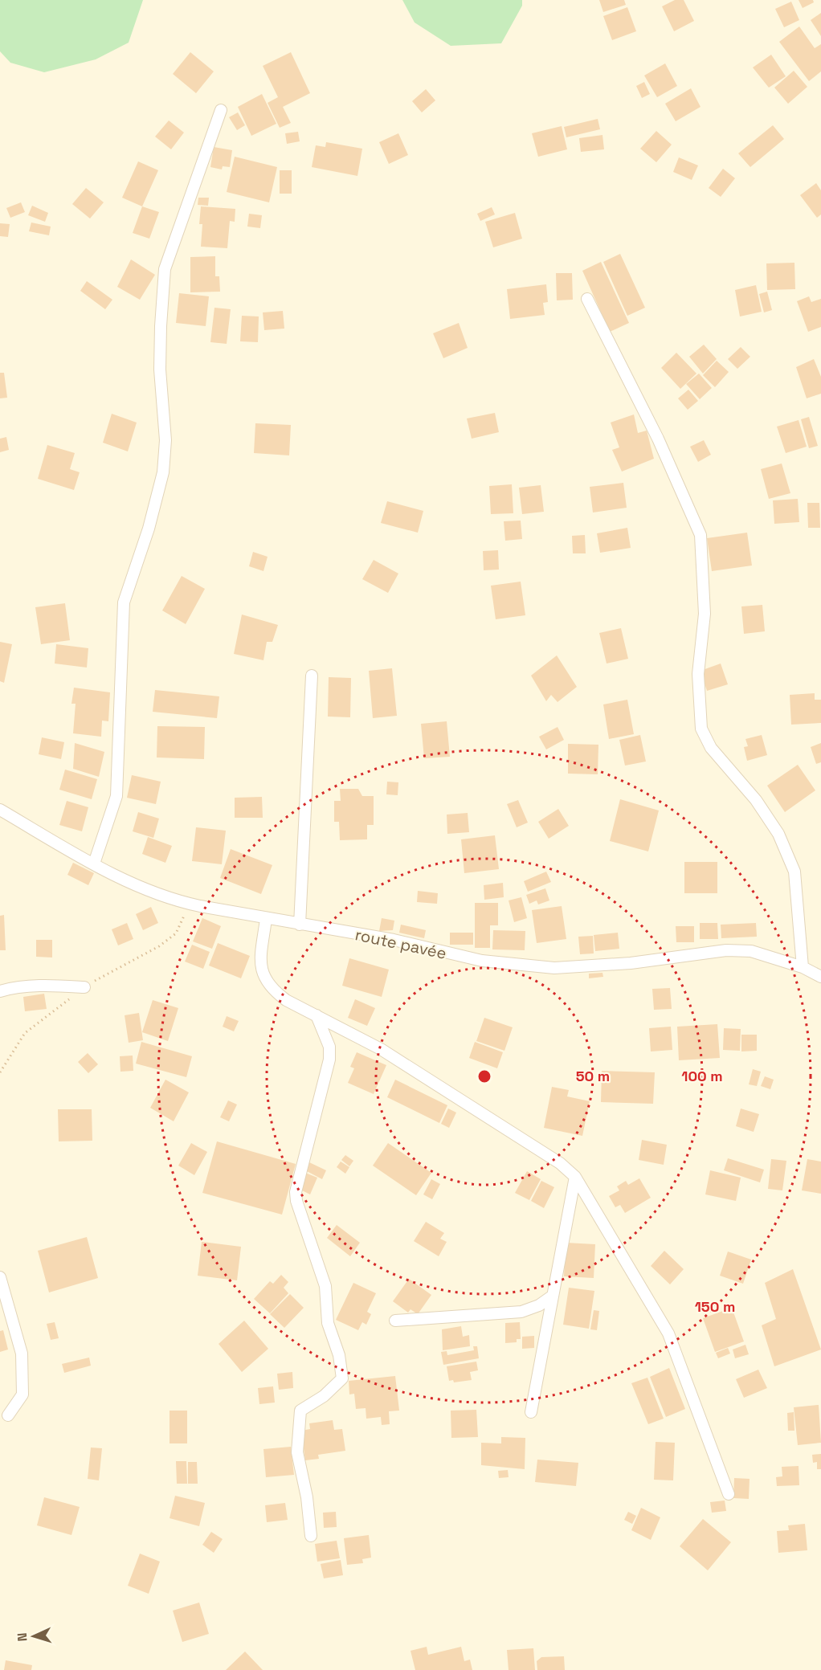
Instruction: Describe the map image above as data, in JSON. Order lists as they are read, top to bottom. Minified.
{"streets":{"street":["route pavée"]},"north":"left","rings":["50 m","100 m","150 m"]}
